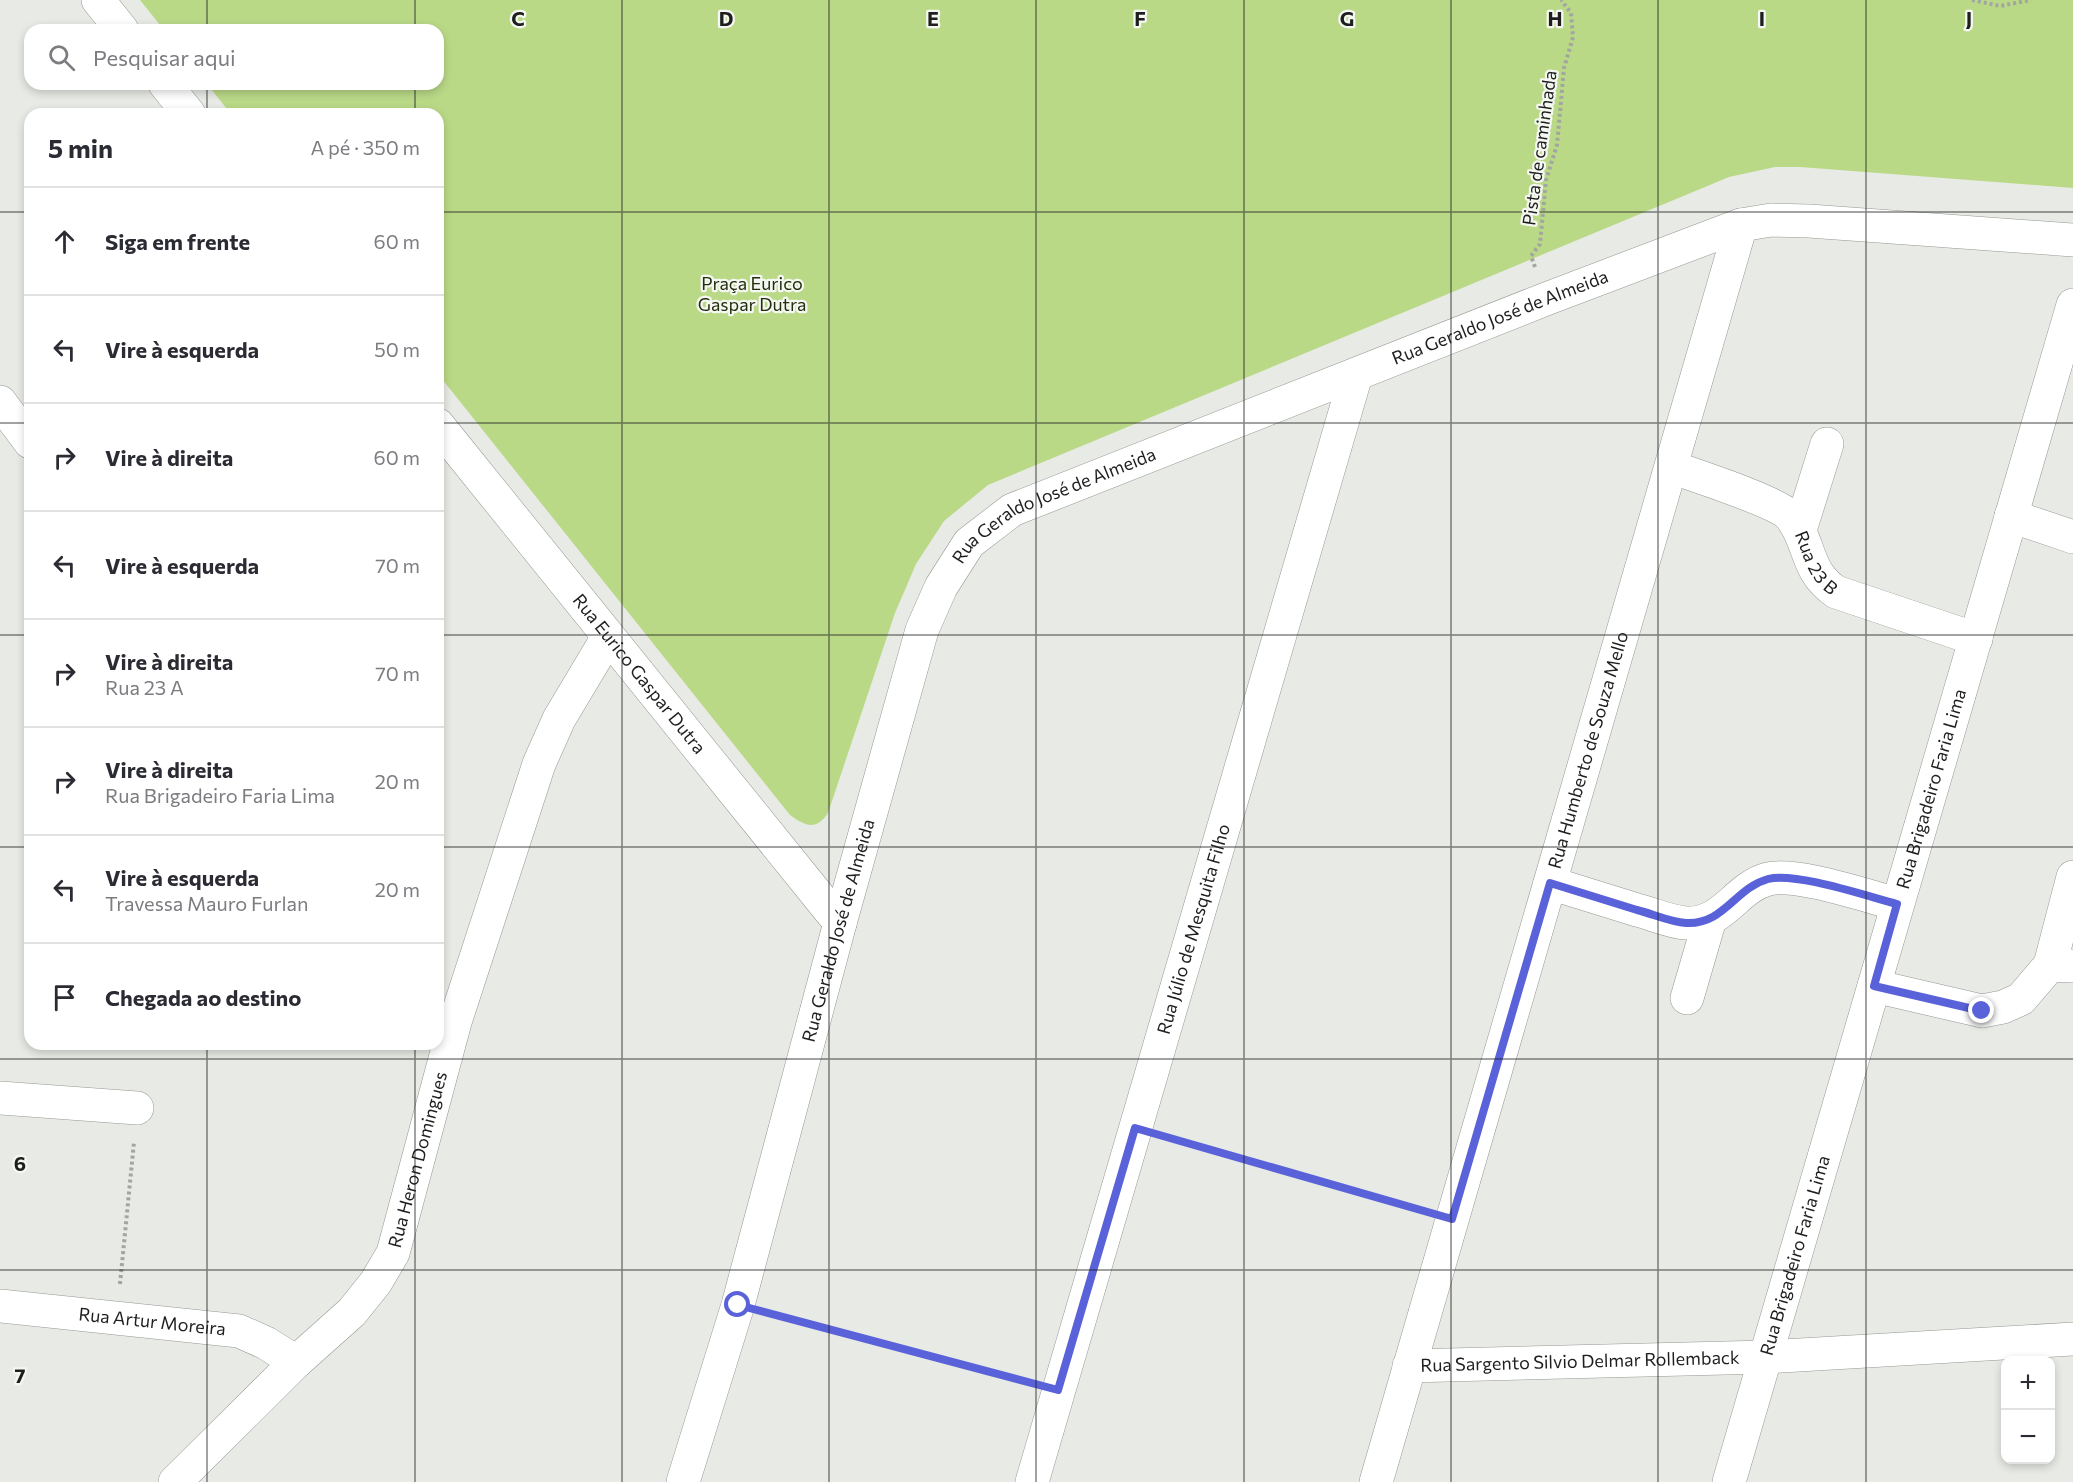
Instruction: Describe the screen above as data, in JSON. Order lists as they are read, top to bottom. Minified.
{"streets":{"street":["Rua Geraldo José de Almeida","Rua 23 B","Rua Eurico Gaspar Dutra","Rua Humberto de Souza Mello","Rua Brigadeiro Faria Lima","Rua Júlio de Mesquita Filho","Rua Heron Domingues","Rua Artur Moreira","Rua Sargento Silvio Delmar Rollemback"],"path":["Pista de caminhada"]},"crossings":[["Pista de caminhada","Rua Geraldo José de Almeida"],["Rua Geraldo José de Almeida","Rua Eurico Gaspar Dutra"],["Rua Geraldo José de Almeida","Rua Humberto de Souza Mello"],["Rua Geraldo José de Almeida","Rua Júlio de Mesquita Filho"],["Rua 23 B","Rua Humberto de Souza Mello"],["Rua 23 B","Rua Brigadeiro Faria Lima"],["Rua Eurico Gaspar Dutra","Rua Heron Domingues"],["Rua Humberto de Souza Mello","Rua Sargento Silvio Delmar Rollemback"],["Rua Brigadeiro Faria Lima","Rua Sargento Silvio Delmar Rollemback"],["Rua Heron Domingues","Rua Artur Moreira"]],"parks":["Praça Eurico Gaspar Dutra"],"page":{"search":"Pesquisar aqui","heading":["5 min","A pé · 350 m"],"list":[["Siga em frente","60 m"],["Vire à esquerda","50 m"],["Vire à direita","60 m"],["Vire à esquerda","70 m"],["Vire à direita","Rua 23 A","70 m"],["Vire à direita","Rua Brigadeiro Faria Lima","20 m"],["Vire à esquerda","Travessa Mauro Furlan","20 m"],"Chegada ao destino"],"map_buttons":["+","−"]},"grid":{"columns":["C","D","E","F","G","H","I","J"],"rows":["6","7"]}}
